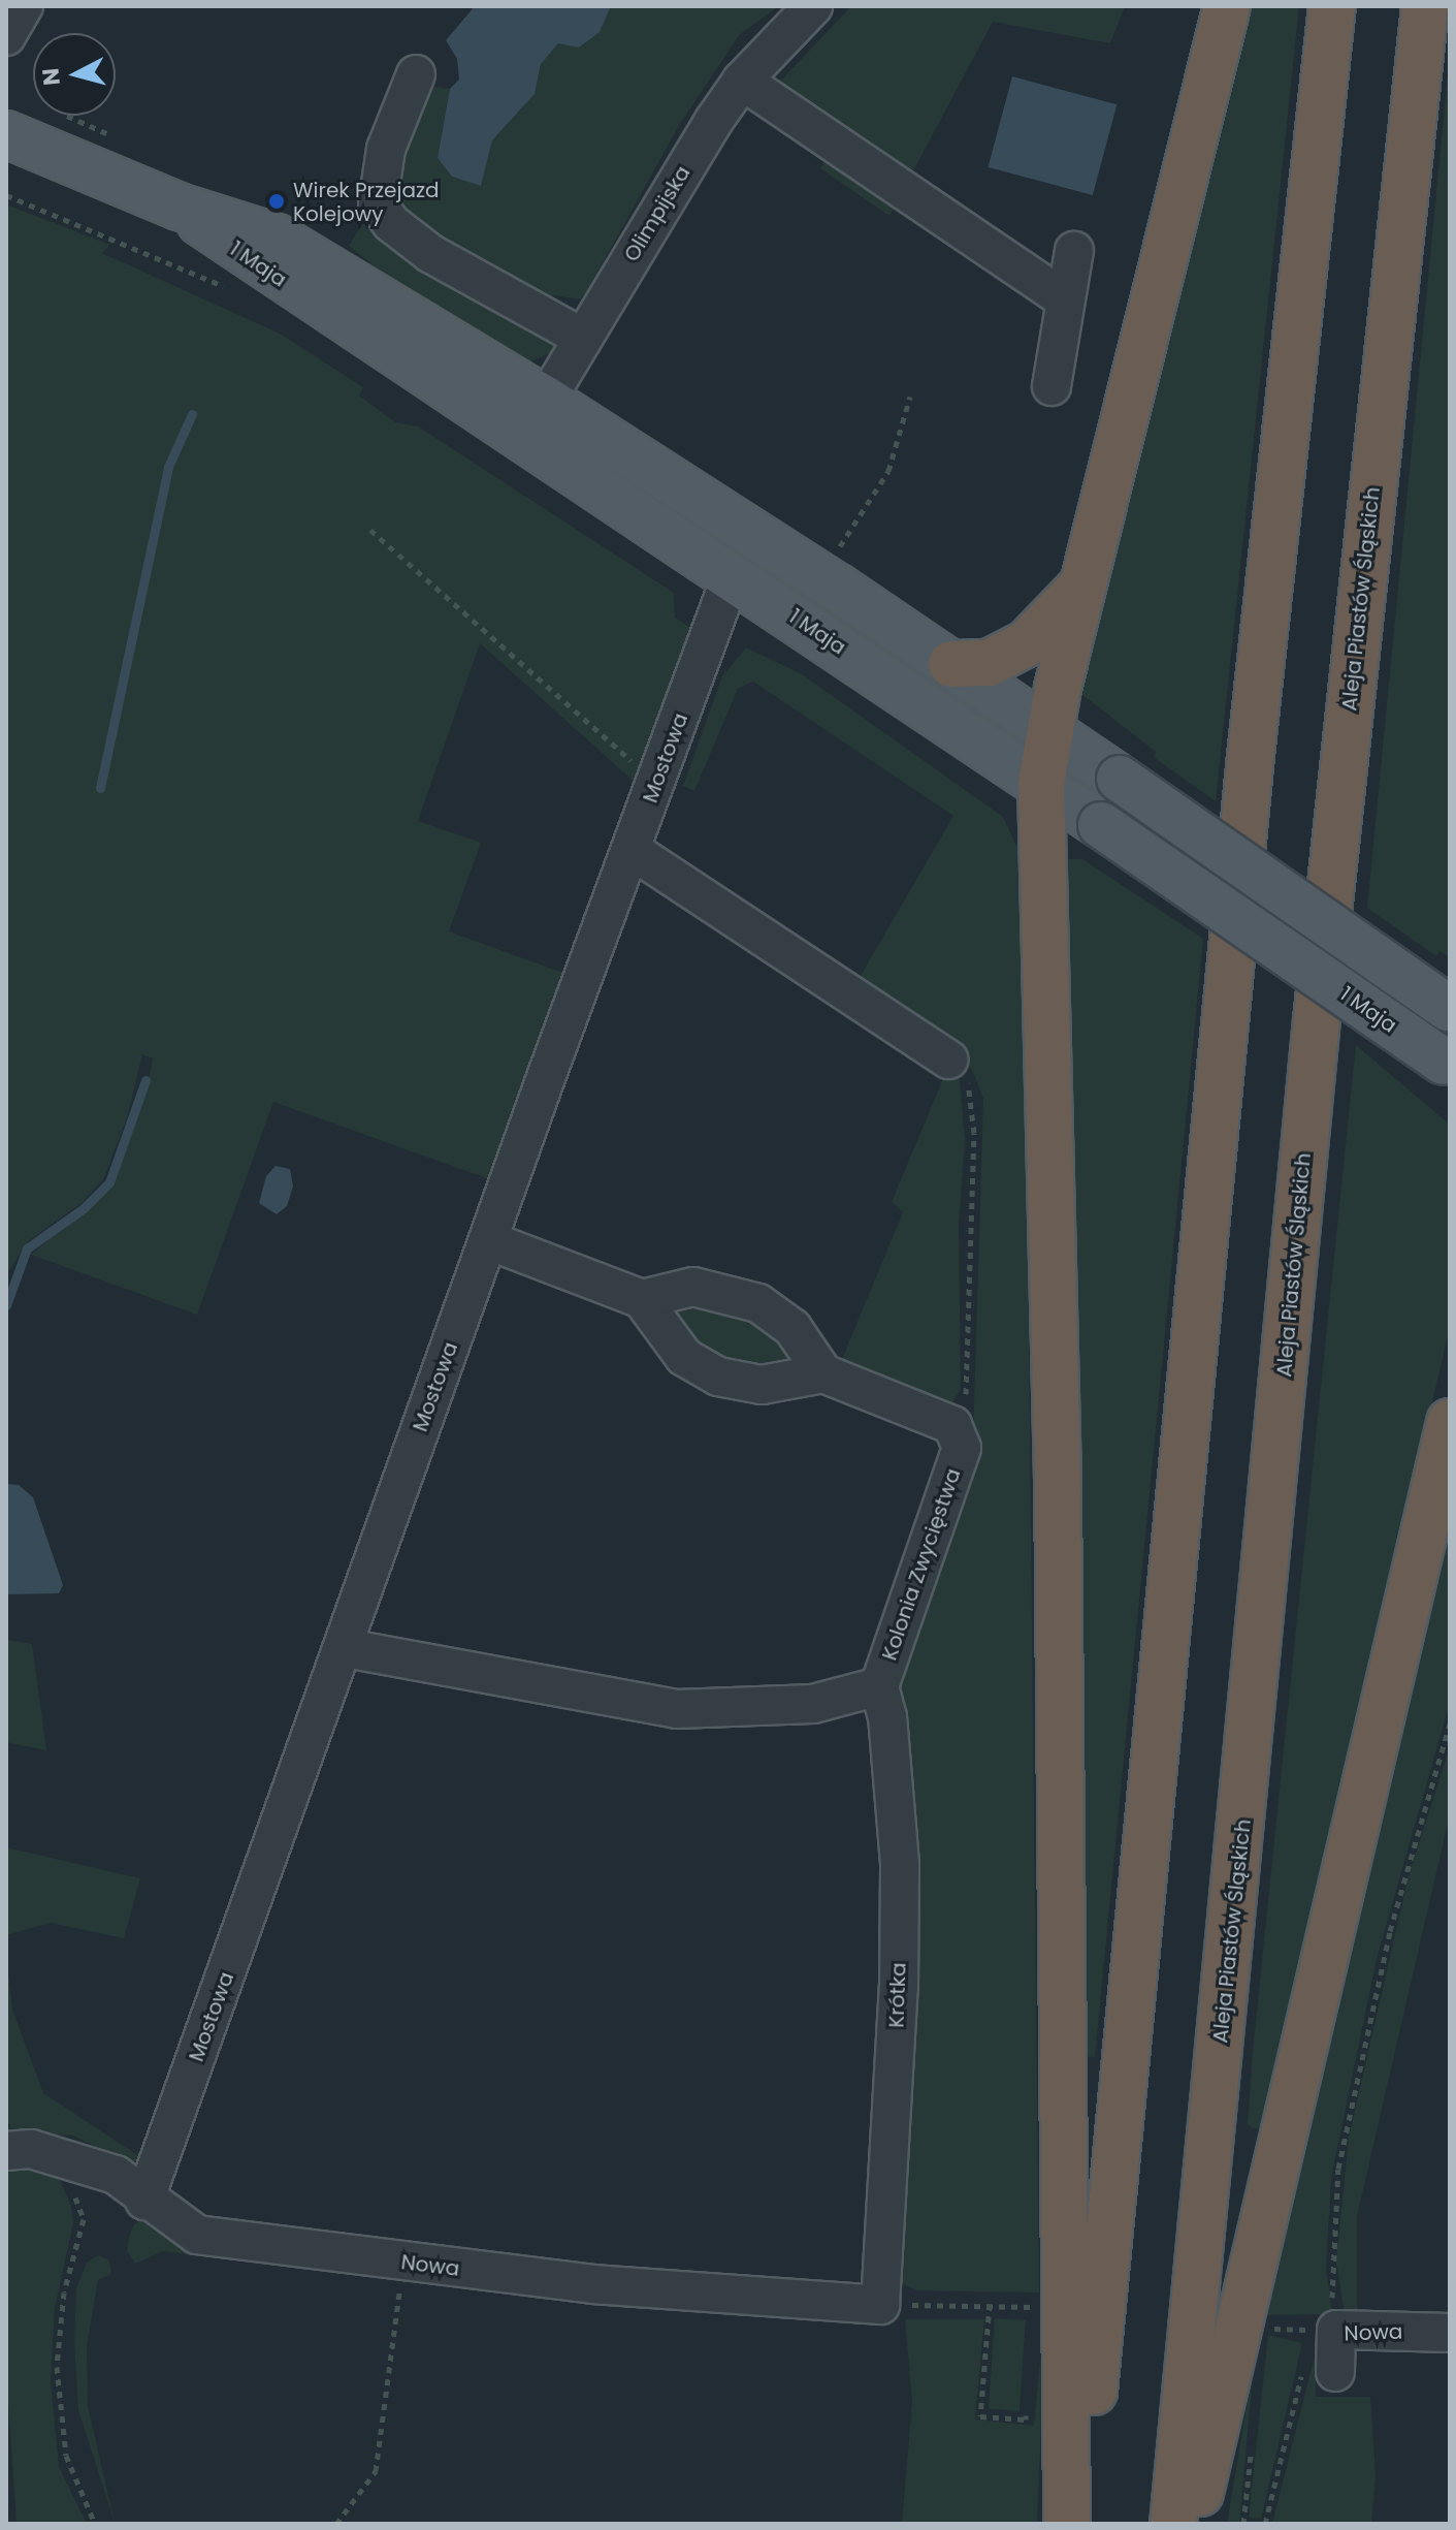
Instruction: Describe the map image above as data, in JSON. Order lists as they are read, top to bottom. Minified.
{"streets":{"highway":["Aleja Piastów Śląskich"],"main road":["1 Maja"],"street":["Olimpijska","Mostowa","Kolonia Zwycięstwa","Krótka","Nowa"]},"crossings":[["Olimpijska","1 Maja"],["1 Maja","Mostowa"],["Mostowa","Kolonia Zwycięstwa"],["Mostowa","Nowa"],["Kolonia Zwycięstwa","Krótka"],["Krótka","Nowa"]],"places":["Wirek Przejazd Kolejowy"],"north":"left"}
